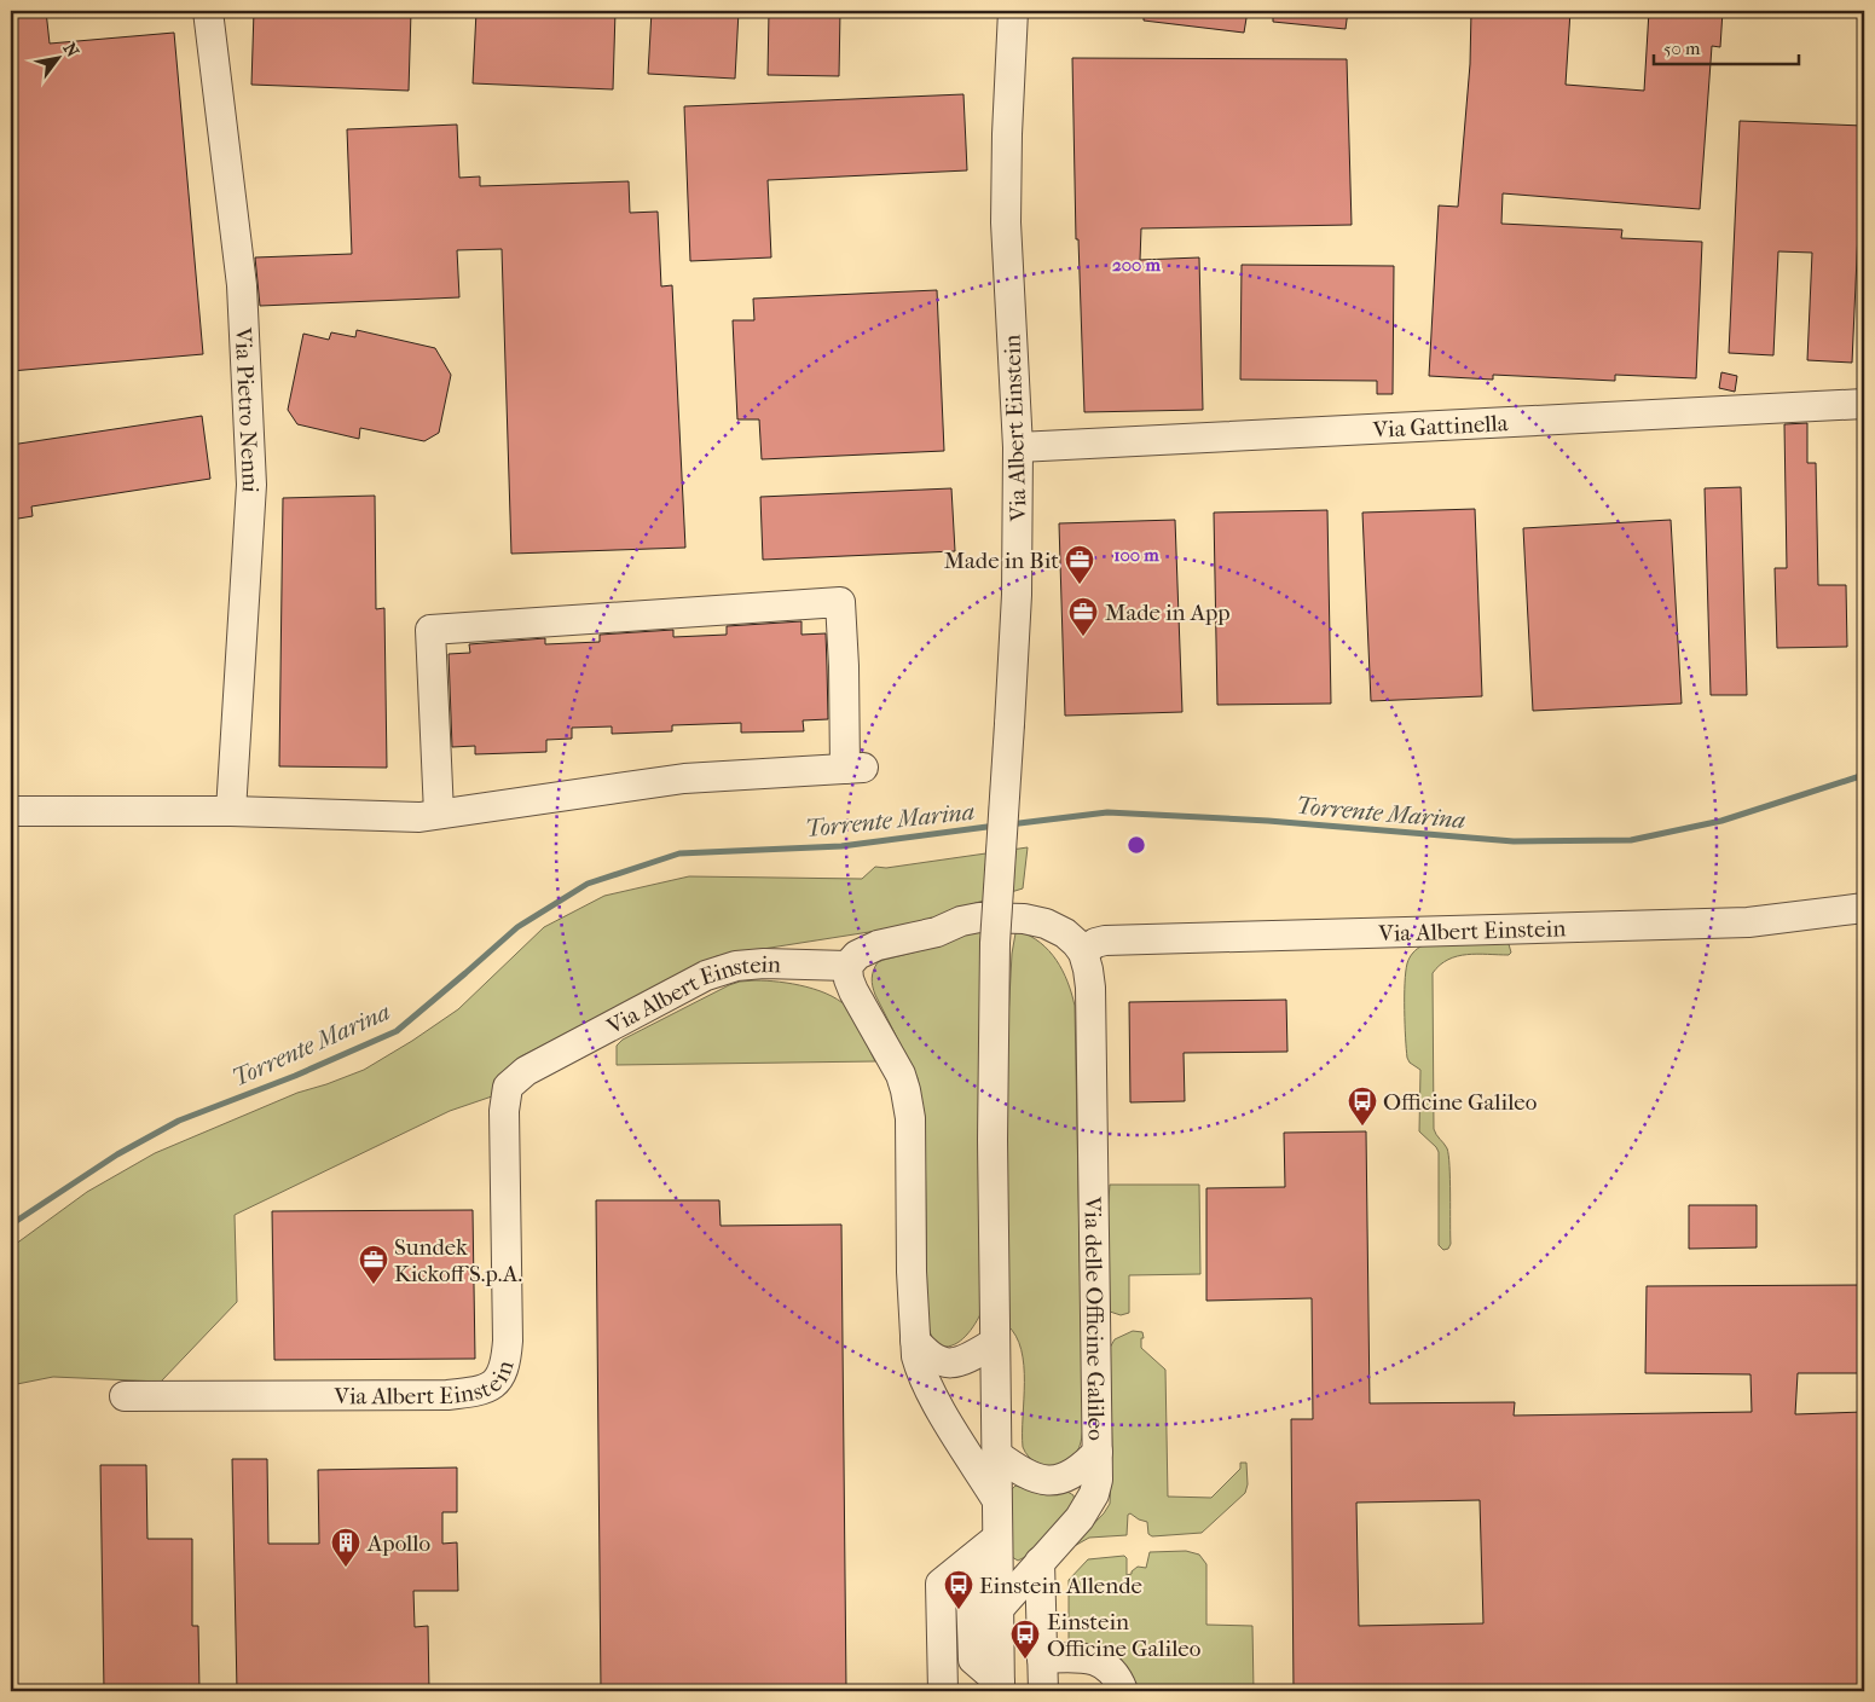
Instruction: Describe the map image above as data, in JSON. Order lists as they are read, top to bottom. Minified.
{"streets":{"street":["Via Pietro Nenni","Via Gattinella","Via Albert Einstein","Via delle Officine Galileo"]},"crossings":[["Via Gattinella","Via Albert Einstein"],["Via Albert Einstein","Via delle Officine Galileo"]],"water":["Torrente Marina"],"places":{"office":["Made in Bit","Made in App","Sundek Kickoff S.p.A."],"bus stop":["Officine Galileo","Einstein Allende","Einstein Officine Galileo"],"building":["Apollo"]},"scale_bar":"50 m","north":"top right","rings":["200 m","100 m"]}
